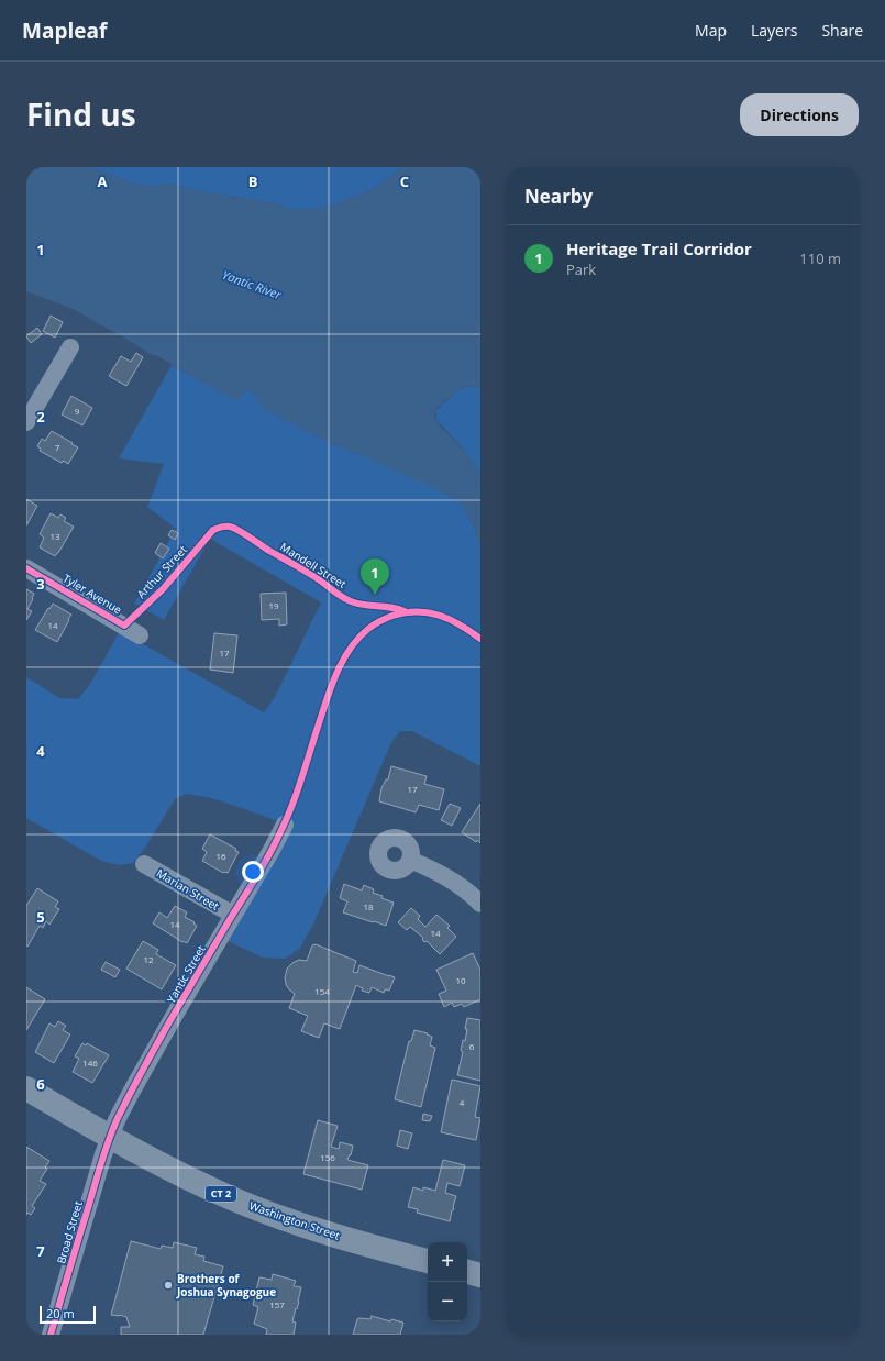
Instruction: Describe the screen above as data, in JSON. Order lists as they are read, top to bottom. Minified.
{"streets":{"highway":["CT 2","Washington Street"],"street":["Tyler Avenue","Marian Street","Yantic Street","Broad Street"],"cycle path":["Mandell Street"]},"crossings":[["Marian Street","Yantic Street"],["Yantic Street","Washington Street"],["Yantic Street","Broad Street"],["Washington Street","Broad Street"]],"water":["Yantic River"],"places":["Brothers of Joshua Synagogue"],"house_numbers":["9","7","13","19","14","17","17","16","18","14","14","12","10","154","6","146","4","156","157"],"scale_bar":"20 m","page":{"header":"Mapleaf","nav":["Map","Layers","Share"],"title":"Find us","buttons":"Directions","heading":"Nearby","list":[{"mark":"1","name":"Heritage Trail Corridor","note":"Park","value":"110 m"}],"pins":"1","map_buttons":["+","−"],"scale":"20 m"},"grid":{"columns":["A","B","C"],"rows":["1","2","3","4","5","6","7"]}}
